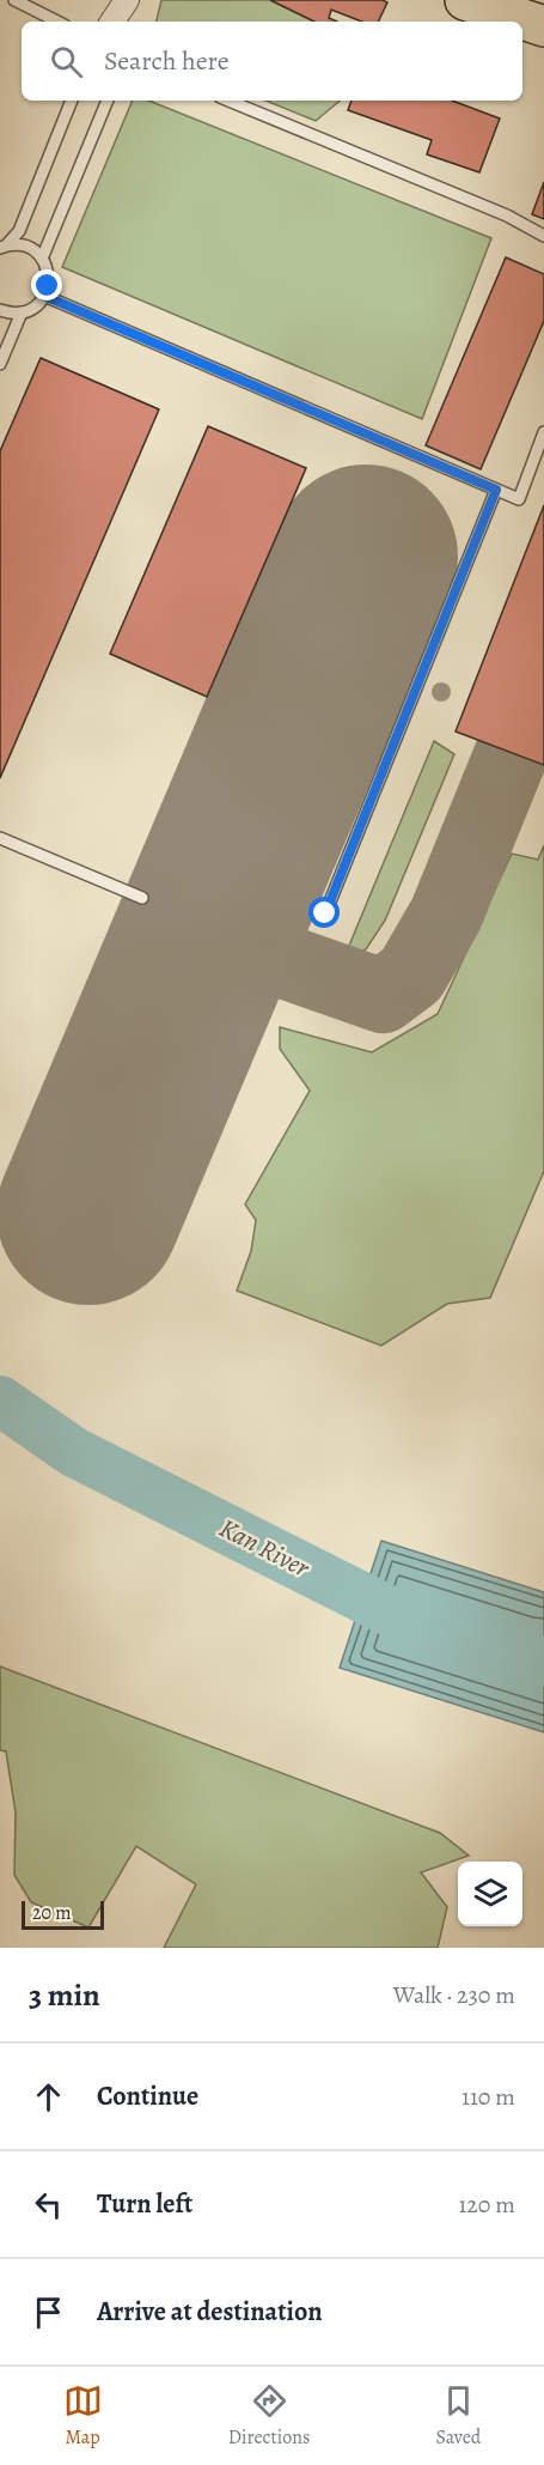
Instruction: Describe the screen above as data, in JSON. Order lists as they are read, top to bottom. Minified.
{"water":["Kan River"],"scale_bar":"20 m","page":{"search":"Search here","scale":"20 m","heading":["3 min","Walk · 230 m"],"list":[["Continue","110 m"],["Turn left","120 m"],"Arrive at destination"],"nav":["Map","Directions","Saved"]}}
